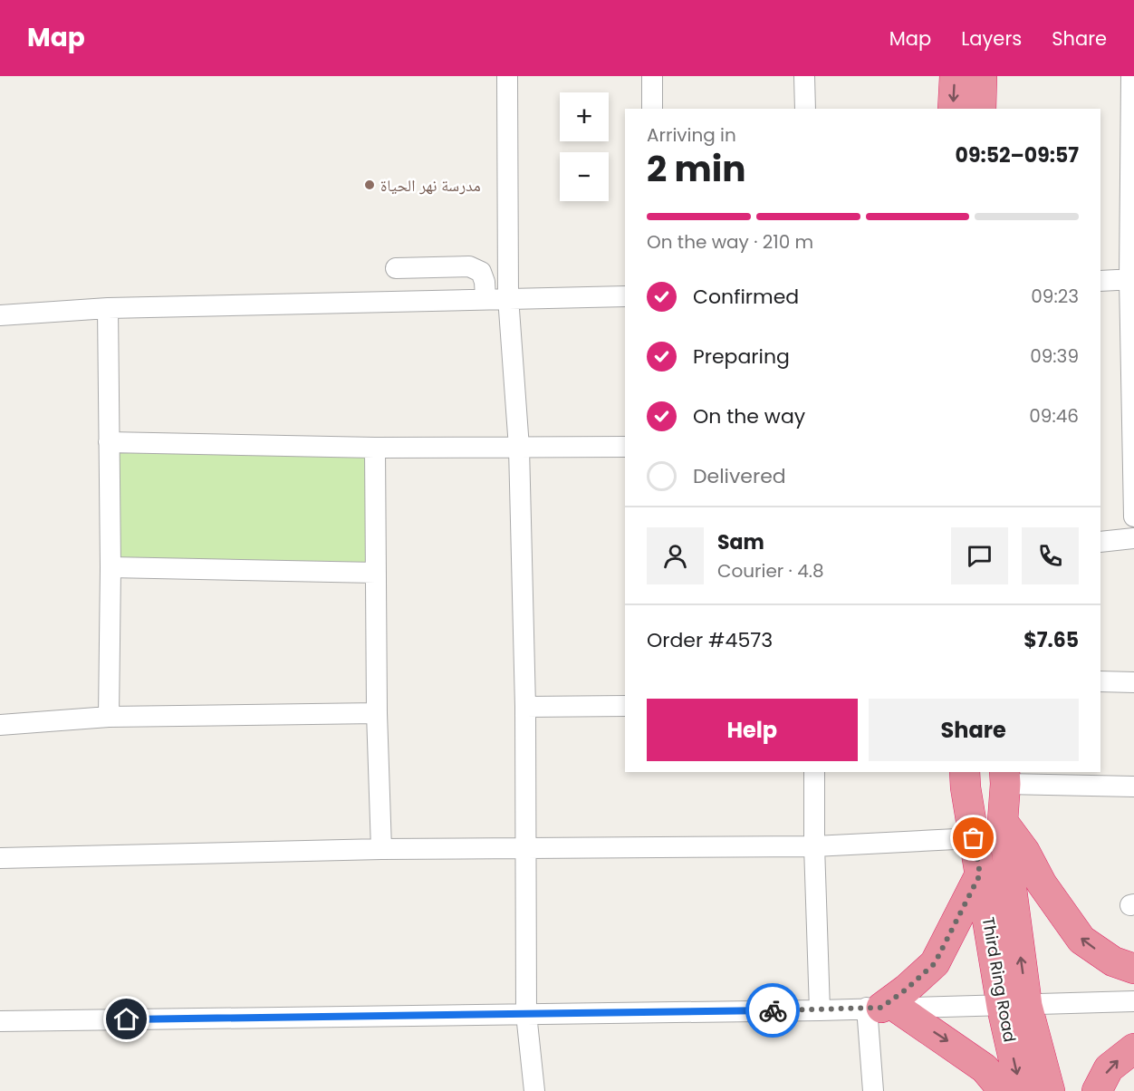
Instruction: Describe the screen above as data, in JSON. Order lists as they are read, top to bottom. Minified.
{"streets":{"highway":["Third Ring Road"]},"places":["مدرسة نهر الحياة"],"page":{"header":"Map","nav":["Map","Layers","Share"],"map_buttons":["+","−"],"heading":["2 min","Arriving in","09:52–09:57"],"panel":["Sam","Courier · 4.8","Order #4573","$7.65"],"bar":"On the way · 210 m","list":[["Confirmed","09:23"],["Preparing","09:39"],["On the way","09:46"],"Delivered"],"buttons":["Help","Share"]}}
